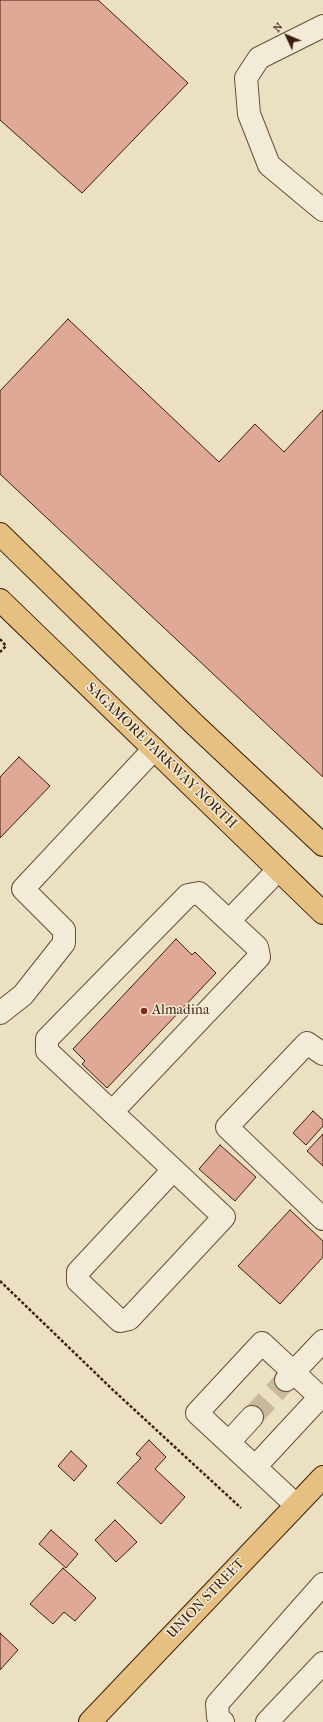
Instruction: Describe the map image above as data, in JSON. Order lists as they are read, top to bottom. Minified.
{"streets":{"main road":["SAGAMORE PARKWAY NORTH","UNION STREET"]},"places":["Almadina"],"north":"top left"}
